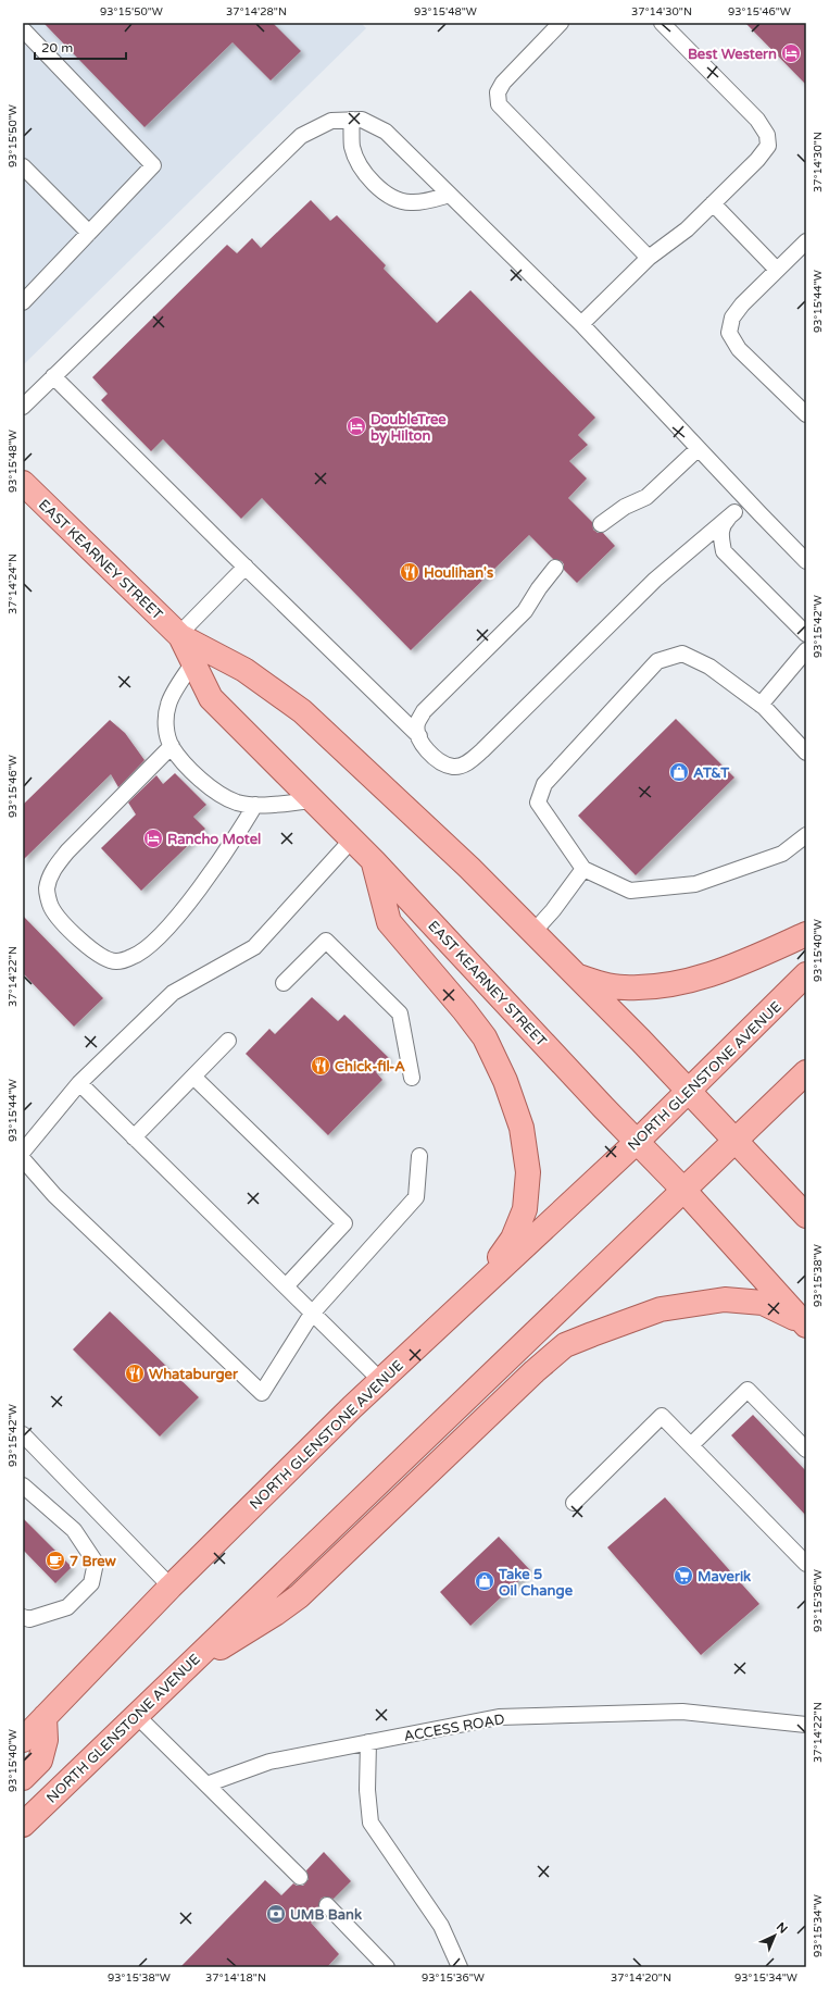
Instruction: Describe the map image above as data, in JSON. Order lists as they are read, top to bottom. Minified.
{"streets":{"main road":["EAST KEARNEY STREET","NORTH GLENSTONE AVENUE"],"lane":["ACCESS ROAD"]},"crossings":[["EAST KEARNEY STREET","NORTH GLENSTONE AVENUE"]],"places":{"hotel":["Best Western","DoubleTree by Hilton","Rancho Motel"],"restaurant":["Houlihan's","Chick-fil-A","Whataburger"],"shop":["AT&T","Take 5 Oil Change"],"cafe":["7 Brew"],"supermarket":["Maverik"],"bank":["UMB Bank"]},"scale_bar":"20 m","north":"top right","coordinates":["93°15'50\"W","37°14'28\"N","93°15'48\"W","37°14'30\"N","93°15'46\"W","93°15'44\"W","37°14'24\"N","93°15'42\"W","93°15'40\"W","37°14'22\"N","93°15'38\"W","93°15'36\"W","93°15'34\"W","37°14'18\"N","37°14'20\"N"]}
